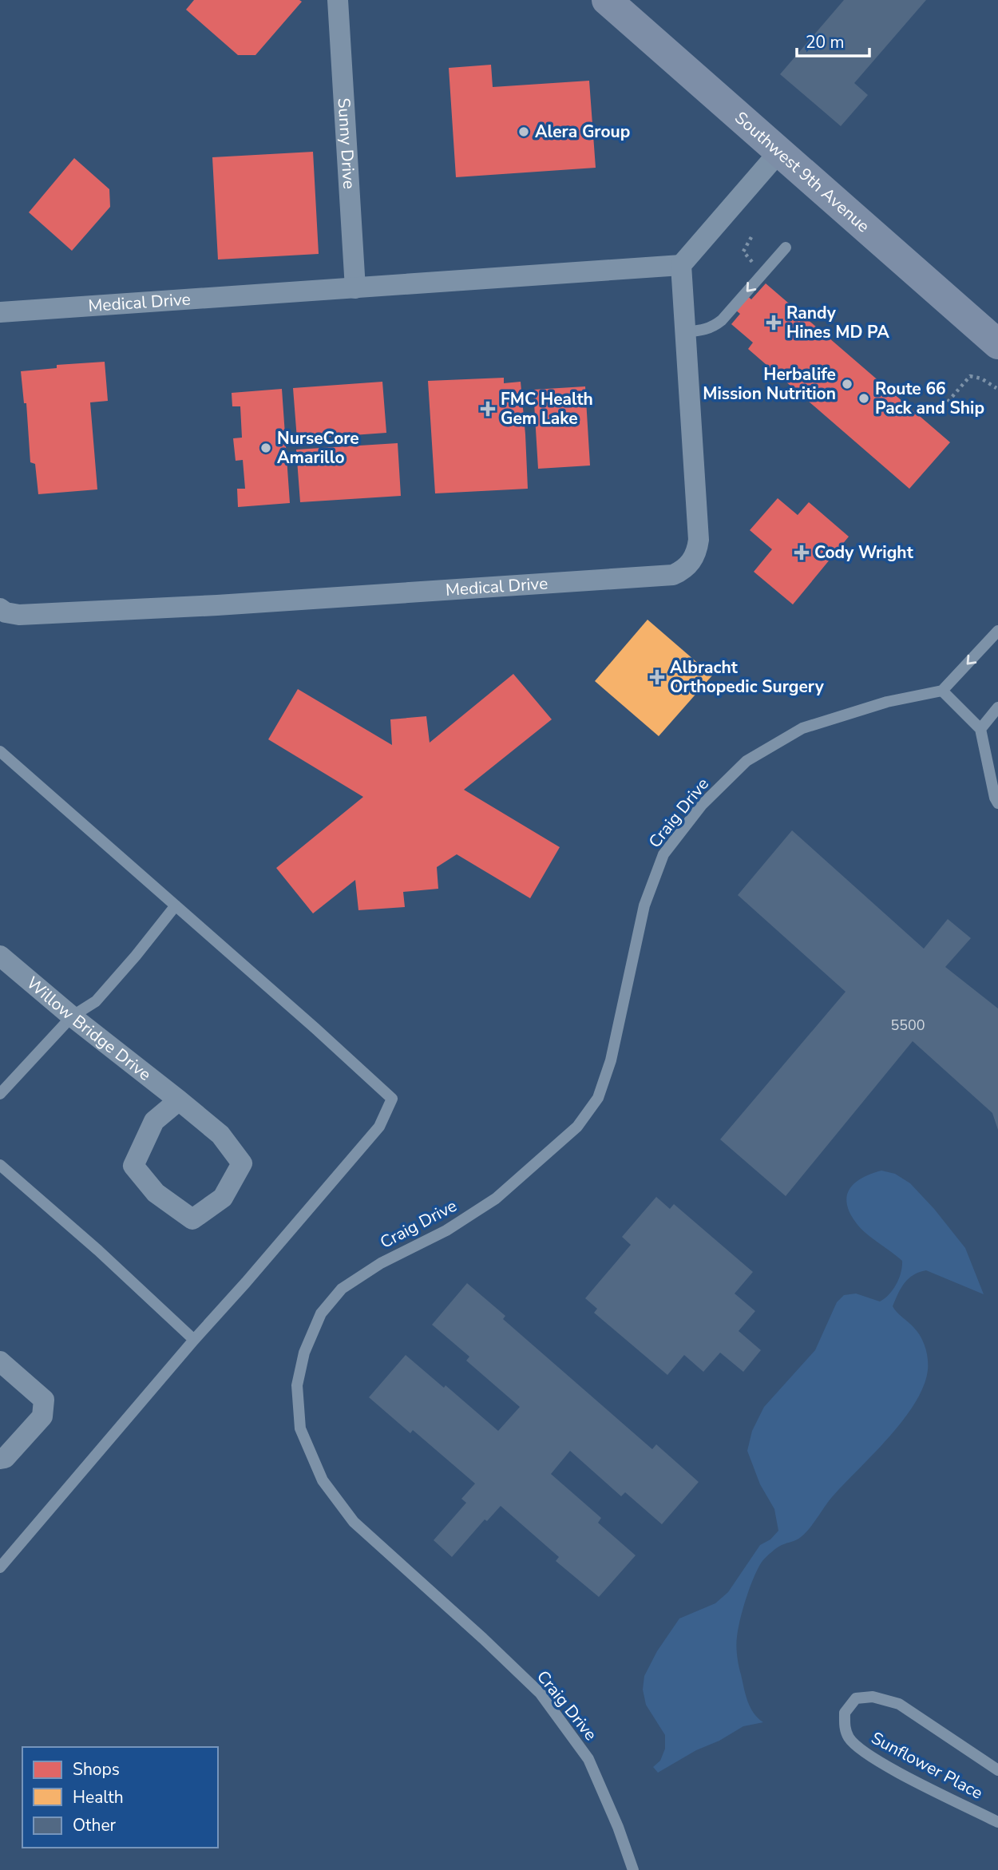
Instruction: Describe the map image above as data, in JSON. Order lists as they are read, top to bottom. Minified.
{"streets":{"main road":["Southwest 9th Avenue"],"street":["Sunny Drive","Medical Drive","Willow Bridge Drive"],"lane":["Craig Drive","Sunflower Place"]},"crossings":[["Sunny Drive","Medical Drive"]],"places":{"other":["Alera Group","Herbalife Mission Nutrition","Route 66 Pack and Ship","NurseCore Amarillo"],"health":["Randy Hines MD PA","FMC Health Gem Lake","Cody Wright","Albracht Orthopedic Surgery"]},"house_numbers":["5500"],"legend":["Shops","Health","Other"],"scale_bar":"20 m"}
